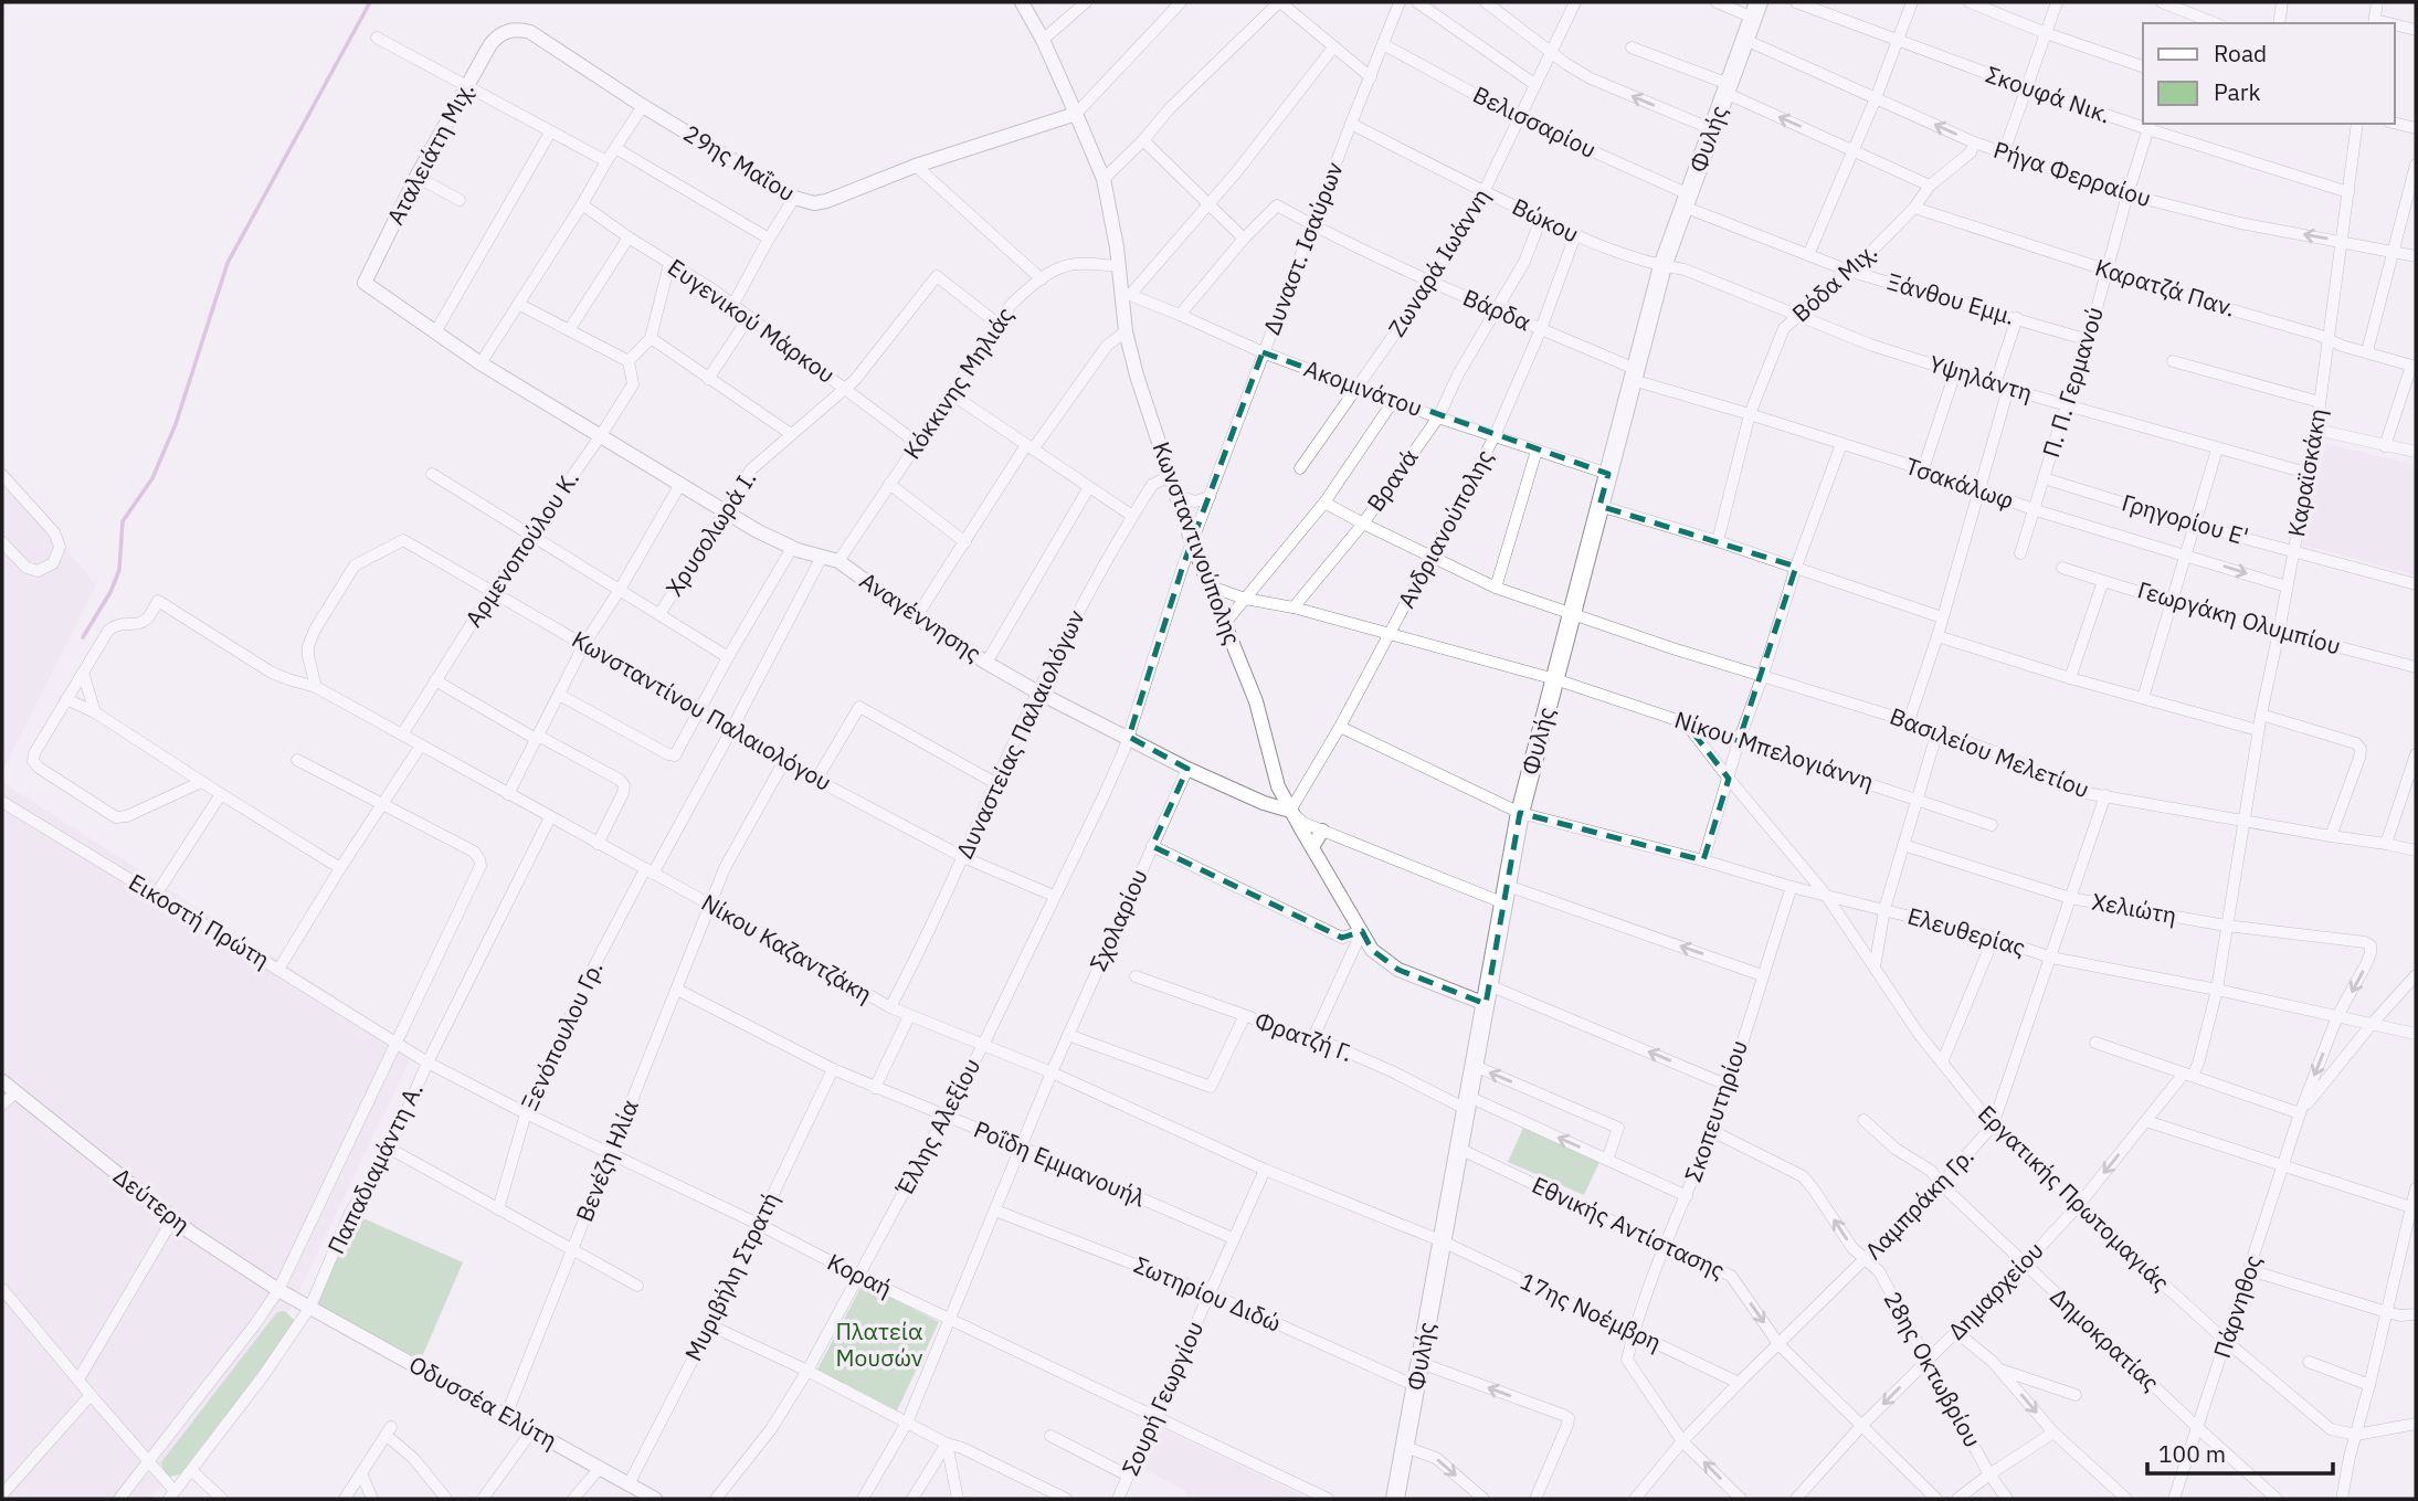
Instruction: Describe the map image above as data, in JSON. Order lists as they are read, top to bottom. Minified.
{"streets":{"main road":["Φυλής"],"street":["Σκουφά Νικ.","Βελισσαρίου","Αταλειάτη Μιχ.","29ης Μαΐου","Ρήγα Φερραίου","Βώκου","Δυναστ. Ισαύρων","Ζωναρά Ιωάννη","Βόδα Μιχ.","Καρατζά Παν.","Ξάνθου Εμμ.","Βάρδα","Ευγενικού Μάρκου","Υψηλάντη","Π. Π. Γερμανού","Κόκκινης Μηλιάς","Ακομινάτου","Καραϊσκάκη","Βρανά","Τσακάλωφ","Γρηγορίου Ε'","Ανδριανούπολης","Χρυσολωρά Ι.","Κωνσταντινούπολης","Αρμενοπούλου Κ.","Αναγέννησης","Γεωργάκη Ολυμπίου","Κωνσταντίνου Παλαιολόγου","Δυναστείας Παλαιολόγων","Νίκου Μπελογιάννη","Βασιλείου Μελετίου","Χελιώτη","Σχολαρίου","Εικοστή Πρώτη","Ελευθερίας","Νίκου Καζαντζάκη","Ξενόπουλου Γρ.","Φρατζή Γ.","Σκοπευτηρίου","Έλλης Αλεξίου","Βενέζη Ηλία","Ροΐδη Εμμανουήλ","Παπαδιαμάντη Α.","Εργατικής Πρωτομαγιάς","Δεύτερη","Λαμπράκη Γρ.","Εθνικής Αντίστασης","Κοραή","Μυριβήλη Στρατή","Δημαρχείου","Σωτηρίου Διδώ","Πάρνηθος","17ης Νοέμβρη","Δημοκρατίας","28ης Οκτωβρίου","Σουρή Γεωργίου","Οδυσσέα Ελύτη"]},"crossings":[["Σκουφά Νικ.","Π. Π. Γερμανού"],["Σκουφά Νικ.","Καραϊσκάκη"],["Βελισσαρίου","Φυλής"],["Βελισσαρίου","Δυναστ. Ισαύρων"],["Βελισσαρίου","Ζωναρά Ιωάννη"],["Βελισσαρίου","Ξάνθου Εμμ."],["Φυλής","Ρήγα Φερραίου"],["Φυλής","Βώκου"],["Φυλής","Ξάνθου Εμμ."],["Φυλής","Βάρδα"],["Φυλής","Υψηλάντη"],["Φυλής","Ακομινάτου"],["Φυλής","Τσακάλωφ"],["Φυλής","Κωνσταντινούπολης"],["Φυλής","Αναγέννησης"],["Φυλής","Νίκου Μπελογιάννη"],["Φυλής","Βασιλείου Μελετίου"],["Φυλής","Ελευθερίας"],["Φυλής","Νίκου Καζαντζάκη"],["Φυλής","Φρατζή Γ."],["Φυλής","Εθνικής Αντίστασης"],["Φυλής","Σωτηρίου Διδώ"],["Φυλής","17ης Νοέμβρη"],["Αταλειάτη Μιχ.","29ης Μαΐου"],["Αταλειάτη Μιχ.","Αναγέννησης"],["29ης Μαΐου","Κωνσταντινούπολης"],["Ρήγα Φερραίου","Βόδα Μιχ."],["Ρήγα Φερραίου","Π. Π. Γερμανού"],["Ρήγα Φερραίου","Καραϊσκάκη"],["Βώκου","Δυναστ. Ισαύρων"],["Βώκου","Ζωναρά Ιωάννη"],["Βώκου","Υψηλάντη"],["Βώκου","Βρανά"],["Βώκου","Ανδριανούπολης"],["Δυναστ. Ισαύρων","Βάρδα"],["Δυναστ. Ισαύρων","Ακομινάτου"],["Δυναστ. Ισαύρων","Κωνσταντινούπολης"],["Δυναστ. Ισαύρων","Αναγέννησης"],["Δυναστ. Ισαύρων","Έλλης Αλεξίου"],["Ζωναρά Ιωάννη","Βάρδα"],["Ζωναρά Ιωάννη","Ακομινάτου"],["Βόδα Μιχ.","Καρατζά Παν."],["Βόδα Μιχ.","Ξάνθου Εμμ."],["Βόδα Μιχ.","Υψηλάντη"],["Βόδα Μιχ.","Τσακάλωφ"],["Καρατζά Παν.","Π. Π. Γερμανού"],["Καρατζά Παν.","Καραϊσκάκη"],["Ξάνθου Εμμ.","Π. Π. Γερμανού"],["Βάρδα","Βρανά"],["Βάρδα","Τσακάλωφ"],["Βάρδα","Ανδριανούπολης"],["Ευγενικού Μάρκου","Κόκκινης Μηλιάς"],["Ευγενικού Μάρκου","Χρυσολωρά Ι."],["Υψηλάντη","Π. Π. Γερμανού"],["Υψηλάντη","Καραϊσκάκη"],["Π. Π. Γερμανού","Τσακάλωφ"],["Π. Π. Γερμανού","Γρηγορίου Ε'"],["Κόκκινης Μηλιάς","Χρυσολωρά Ι."],["Κόκκινης Μηλιάς","Κωνσταντινούπολης"],["Κόκκινης Μηλιάς","Αναγέννησης"],["Ακομινάτου","Βρανά"],["Ακομινάτου","Ανδριανούπολης"],["Ακομινάτου","Κωνσταντινούπολης"],["Καραϊσκάκη","Τσακάλωφ"],["Καραϊσκάκη","Γρηγορίου Ε'"],["Καραϊσκάκη","Γεωργάκη Ολυμπίου"],["Καραϊσκάκη","Βασιλείου Μελετίου"],["Καραϊσκάκη","Χελιώτη"],["Καραϊσκάκη","Δημαρχείου"],["Βρανά","Νίκου Μπελογιάννη"],["Βρανά","Βασιλείου Μελετίου"],["Ανδριανούπολης","Κωνσταντινούπολης"],["Ανδριανούπολης","Αναγέννησης"],["Ανδριανούπολης","Νίκου Μπελογιάννη"],["Ανδριανούπολης","Βασιλείου Μελετίου"],["Ανδριανούπολης","Ελευθερίας"],["Χρυσολωρά Ι.","Αναγέννησης"],["Κωνσταντινούπολης","Αναγέννησης"],["Κωνσταντινούπολης","Δυναστείας Παλαιολόγων"],["Κωνσταντινούπολης","Νίκου Μπελογιάννη"],["Αρμενοπούλου Κ.","Αναγέννησης"],["Αρμενοπούλου Κ.","Κωνσταντίνου Παλαιολόγου"],["Αρμενοπούλου Κ.","Νίκου Καζαντζάκη"],["Αναγέννησης","Δυναστείας Παλαιολόγων"],["Αναγέννησης","Σχολαρίου"],["Αναγέννησης","Σκοπευτηρίου"],["Αναγέννησης","Έλλης Αλεξίου"],["Κωνσταντίνου Παλαιολόγου","Δυναστείας Παλαιολόγων"],["Κωνσταντίνου Παλαιολόγου","Νίκου Καζαντζάκη"],["Κωνσταντίνου Παλαιολόγου","Έλλης Αλεξίου"],["Κωνσταντίνου Παλαιολόγου","Βενέζη Ηλία"],["Δυναστείας Παλαιολόγων","Νίκου Καζαντζάκη"],["Νίκου Μπελογιάννη","Εργατικής Πρωτομαγιάς"],["Βασιλείου Μελετίου","Λαμπράκη Γρ."],["Χελιώτη","Λαμπράκη Γρ."],["Χελιώτη","Δημαρχείου"],["Χελιώτη","Πάρνηθος"],["Σχολαρίου","Νίκου Καζαντζάκη"],["Σχολαρίου","Ροΐδη Εμμανουήλ"],["Σχολαρίου","Κοραή"],["Σχολαρίου","Σωτηρίου Διδώ"],["Εικοστή Πρώτη","Κοραή"],["Ελευθερίας","Σκοπευτηρίου"],["Ελευθερίας","Εργατικής Πρωτομαγιάς"],["Ελευθερίας","Λαμπράκη Γρ."],["Ελευθερίας","Δημαρχείου"],["Ελευθερίας","Πάρνηθος"],["Νίκου Καζαντζάκη","Ξενόπουλου Γρ."],["Νίκου Καζαντζάκη","Έλλης Αλεξίου"],["Νίκου Καζαντζάκη","Βενέζη Ηλία"],["Νίκου Καζαντζάκη","Παπαδιαμάντη Α."],["Νίκου Καζαντζάκη","17ης Νοέμβρη"],["Νίκου Καζαντζάκη","Σουρή Γεωργίου"],["Ξενόπουλου Γρ.","Κοραή"],["Φρατζή Γ.","Σκοπευτηρίου"],["Σκοπευτηρίου","Λαμπράκη Γρ."],["Σκοπευτηρίου","Εθνικής Αντίστασης"],["Σκοπευτηρίου","17ης Νοέμβρη"],["Σκοπευτηρίου","28ης Οκτωβρίου"],["Έλλης Αλεξίου","Ροΐδη Εμμανουήλ"],["Έλλης Αλεξίου","Κοραή"],["Βενέζη Ηλία","Ροΐδη Εμμανουήλ"],["Βενέζη Ηλία","Κοραή"],["Βενέζη Ηλία","Οδυσσέα Ελύτη"],["Ροΐδη Εμμανουήλ","Μυριβήλη Στρατή"],["Ροΐδη Εμμανουήλ","Σουρή Γεωργίου"],["Παπαδιαμάντη Α.","Δεύτερη"],["Παπαδιαμάντη Α.","Κοραή"],["Παπαδιαμάντη Α.","Οδυσσέα Ελύτη"],["Εργατικής Πρωτομαγιάς","Λαμπράκη Γρ."],["Εργατικής Πρωτομαγιάς","Δημαρχείου"],["Εργατικής Πρωτομαγιάς","Πάρνηθος"],["Δεύτερη","Οδυσσέα Ελύτη"],["Λαμπράκη Γρ.","Εθνικής Αντίστασης"],["Λαμπράκη Γρ.","17ης Νοέμβρη"],["Λαμπράκη Γρ.","Δημοκρατίας"],["Λαμπράκη Γρ.","28ης Οκτωβρίου"],["Εθνικής Αντίστασης","Δημαρχείου"],["Κοραή","Μυριβήλη Στρατή"],["Κοραή","Σουρή Γεωργίου"],["Μυριβήλη Στρατή","Οδυσσέα Ελύτη"],["Δημαρχείου","Δημοκρατίας"],["Δημαρχείου","28ης Οκτωβρίου"],["Σωτηρίου Διδώ","Σουρή Γεωργίου"],["Πάρνηθος","Δημοκρατίας"]],"one_way":["Ρήγα Φερραίου","28ης Οκτωβρίου"],"parks":["Πλατεία Μουσών"],"legend":["Road","Park"],"scale_bar":"100 m"}
